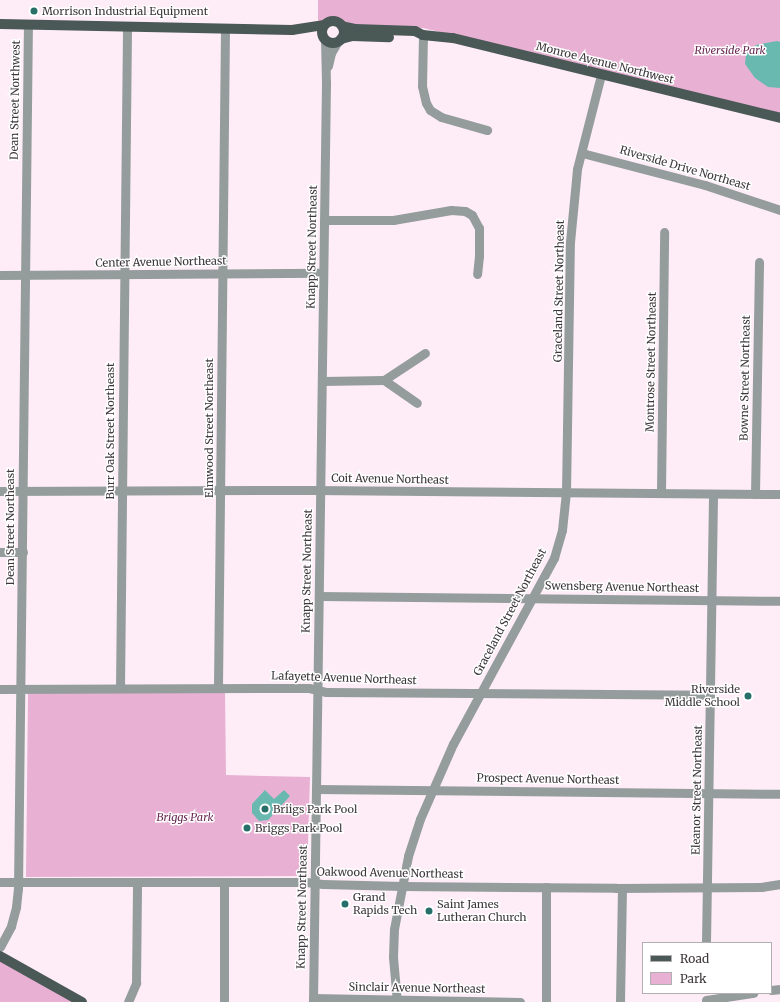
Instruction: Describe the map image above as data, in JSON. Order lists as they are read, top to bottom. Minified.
{"streets":{"main road":["Monroe Avenue Northwest"],"street":["Dean Street Northwest","Riverside Drive Northeast","Knapp Street Northeast","Center Avenue Northeast","Graceland Street Northeast","Montrose Street Northeast","Bowne Street Northeast","Elmwood Street Northeast","Burr Oak Street Northeast","Coit Avenue Northeast","Dean Street Northeast","Swensberg Avenue Northeast","Lafayette Avenue Northeast","Prospect Avenue Northeast","Eleanor Street Northeast","Oakwood Avenue Northeast","Sinclair Avenue Northeast"]},"crossings":[["Monroe Avenue Northwest","Graceland Street Northeast"],["Dean Street Northwest","Dean Street Northeast"],["Riverside Drive Northeast","Graceland Street Northeast"],["Knapp Street Northeast","Center Avenue Northeast"],["Knapp Street Northeast","Coit Avenue Northeast"],["Knapp Street Northeast","Swensberg Avenue Northeast"],["Knapp Street Northeast","Lafayette Avenue Northeast"],["Knapp Street Northeast","Prospect Avenue Northeast"],["Knapp Street Northeast","Oakwood Avenue Northeast"],["Knapp Street Northeast","Sinclair Avenue Northeast"],["Center Avenue Northeast","Elmwood Street Northeast"],["Center Avenue Northeast","Burr Oak Street Northeast"],["Center Avenue Northeast","Dean Street Northeast"],["Graceland Street Northeast","Coit Avenue Northeast"],["Graceland Street Northeast","Swensberg Avenue Northeast"],["Graceland Street Northeast","Lafayette Avenue Northeast"],["Graceland Street Northeast","Prospect Avenue Northeast"],["Graceland Street Northeast","Oakwood Avenue Northeast"],["Graceland Street Northeast","Sinclair Avenue Northeast"],["Montrose Street Northeast","Coit Avenue Northeast"],["Bowne Street Northeast","Coit Avenue Northeast"],["Elmwood Street Northeast","Coit Avenue Northeast"],["Elmwood Street Northeast","Lafayette Avenue Northeast"],["Burr Oak Street Northeast","Coit Avenue Northeast"],["Burr Oak Street Northeast","Lafayette Avenue Northeast"],["Coit Avenue Northeast","Dean Street Northeast"],["Coit Avenue Northeast","Eleanor Street Northeast"],["Dean Street Northeast","Lafayette Avenue Northeast"],["Dean Street Northeast","Oakwood Avenue Northeast"],["Swensberg Avenue Northeast","Eleanor Street Northeast"],["Lafayette Avenue Northeast","Eleanor Street Northeast"],["Prospect Avenue Northeast","Eleanor Street Northeast"],["Eleanor Street Northeast","Oakwood Avenue Northeast"]],"parks":["Riverside Park","Briggs Park"],"places":["Morrison Industrial Equipment","Riverside Middle School","Briigs Park Pool","Briggs Park Pool","Grand Rapids Tech","Saint James Lutheran Church"],"legend":["Road","Park"]}
